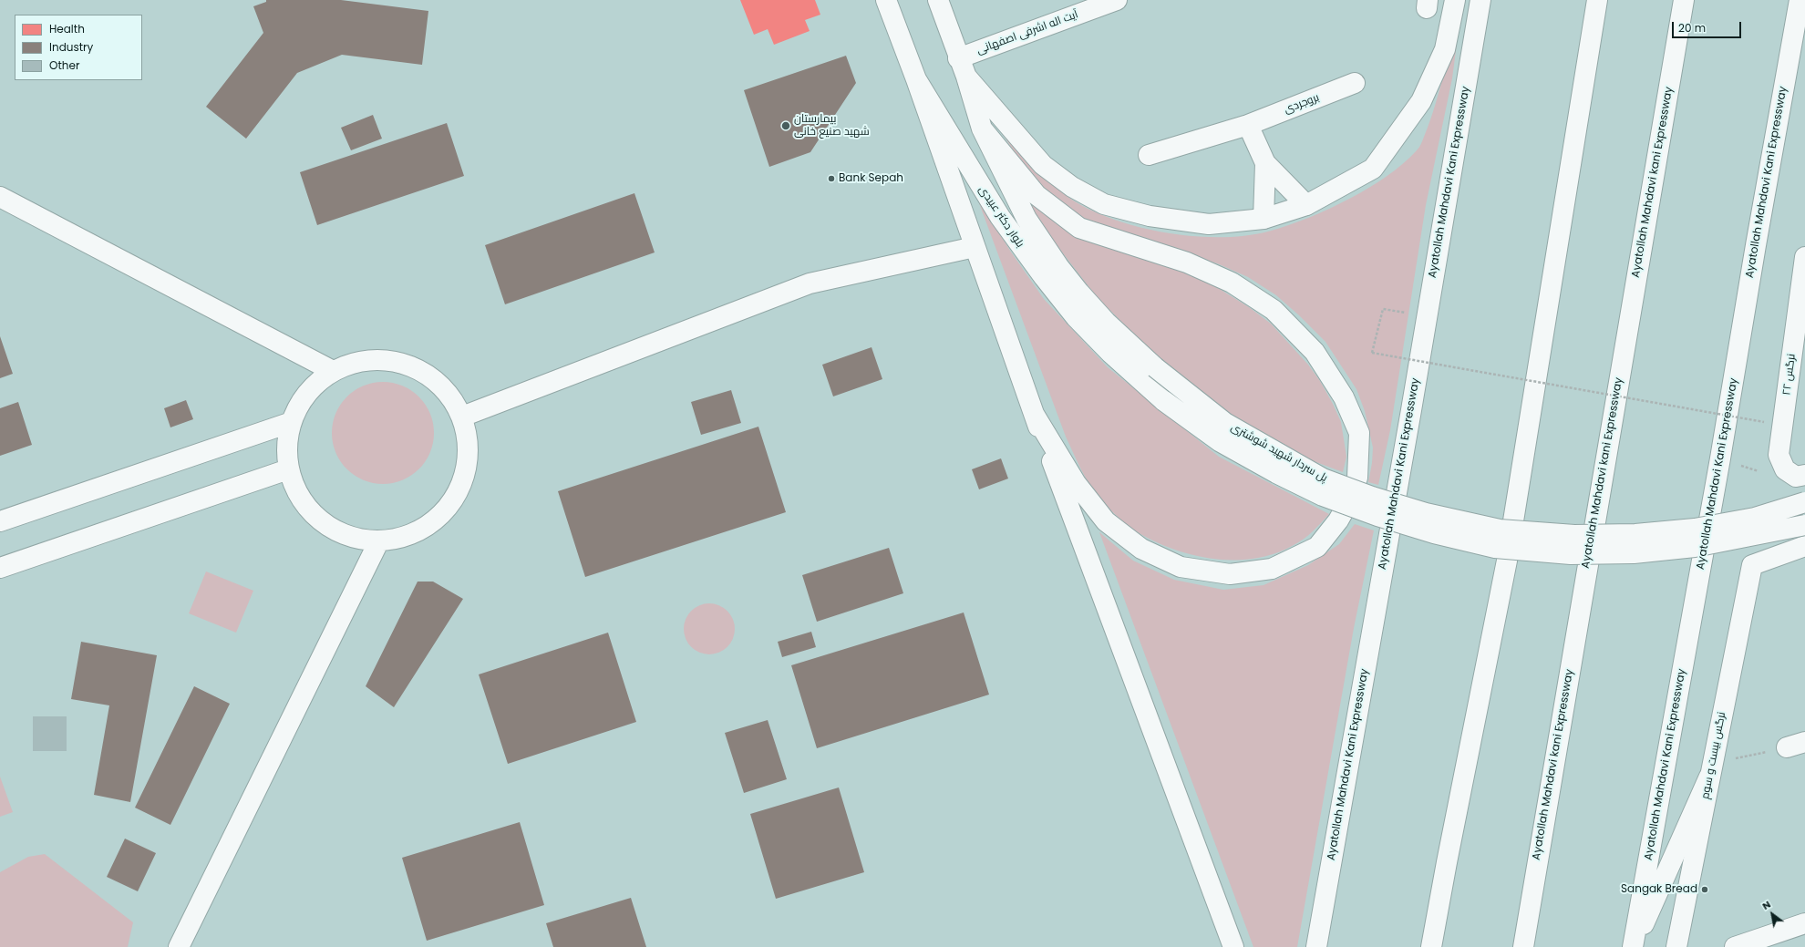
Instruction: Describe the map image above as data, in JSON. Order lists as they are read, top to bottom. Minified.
{"streets":{"main road":["آیت اله اشرفی اصفهانی","بروجردی","Ayatollah Mahdavi Kani Expressway","Ayatollah Mahdavi kani Expressway","بلوار دکتر عبیدی","نرگس ۲۲","پل سردار شهید شوشتری","نرگس بیست و سوم"]},"crossings":[["آیت اله اشرفی اصفهانی","بلوار دکتر عبیدی"],["بلوار دکتر عبیدی","پل سردار شهید شوشتری"]],"places":["بیمارستان شهید صنیع خانی","Bank Sepah","Sangak Bread"],"legend":["Health","Industry","Other"],"scale_bar":"20 m","north":"top left"}
